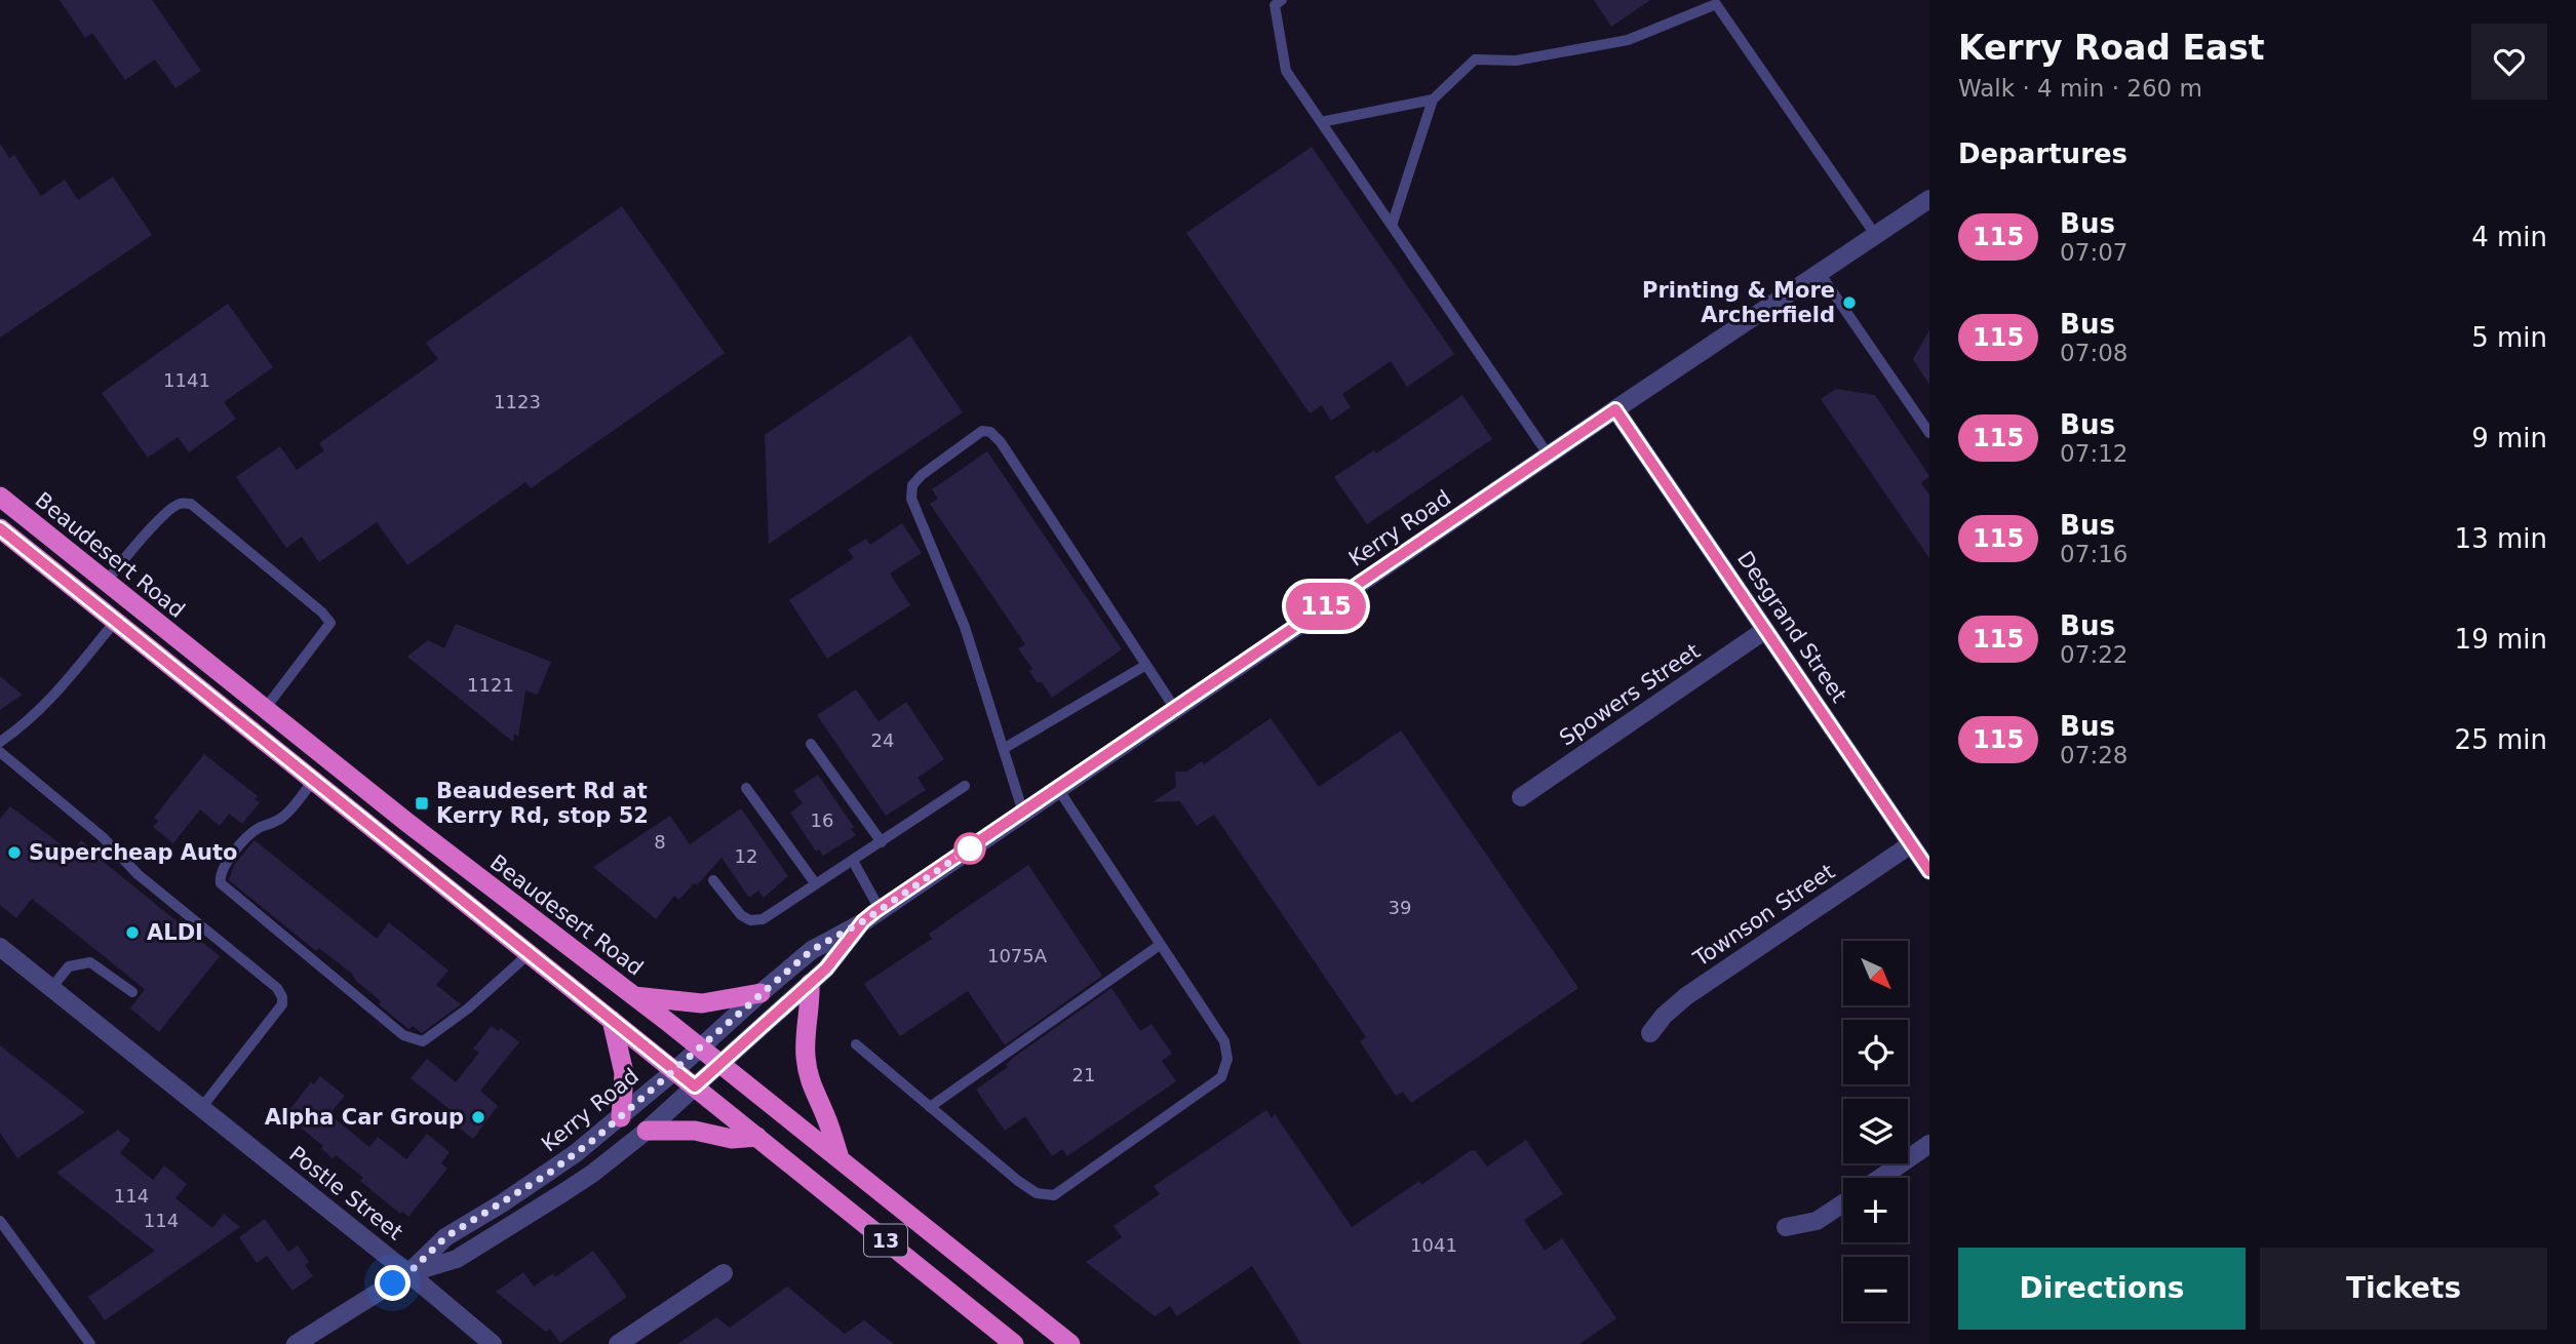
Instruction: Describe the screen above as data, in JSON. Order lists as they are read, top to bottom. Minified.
{"streets":{"highway":["Beaudesert Road","13"],"street":["Kerry Road","Desgrand Street","Spowers Street","Townson Street","Postle Street"]},"crossings":[["Kerry Road","Beaudesert Road"],["Kerry Road","Desgrand Street"],["Kerry Road","Postle Street"],["Kerry Road","13"],["Desgrand Street","Spowers Street"],["Desgrand Street","Townson Street"]],"places":{"other":["Printing & More Archerfield","Supercheap Auto","ALDI","Alpha Car Group"],"transit":["Beaudesert Rd at Kerry Rd, stop 52"]},"lines":["bus line 115"],"house_numbers":["1141","1123","1121","24","16","8","12","39","1075A","21","114","114","1041"],"north":"bottom right","page":{"on_map":"115","heading":[["Kerry Road East","Walk · 4 min · 260 m"],"Departures"],"list":[{"mark":"115","name":"Bus","note":"07:07","value":"4 min"},{"mark":"115","name":"Bus","note":"07:08","value":"5 min"},{"mark":"115","name":"Bus","note":"07:12","value":"9 min"},{"mark":"115","name":"Bus","note":"07:16","value":"13 min"},{"mark":"115","name":"Bus","note":"07:22","value":"19 min"},{"mark":"115","name":"Bus","note":"07:28","value":"25 min"}],"map_buttons":["+","−"],"buttons":["Directions","Tickets"]}}
